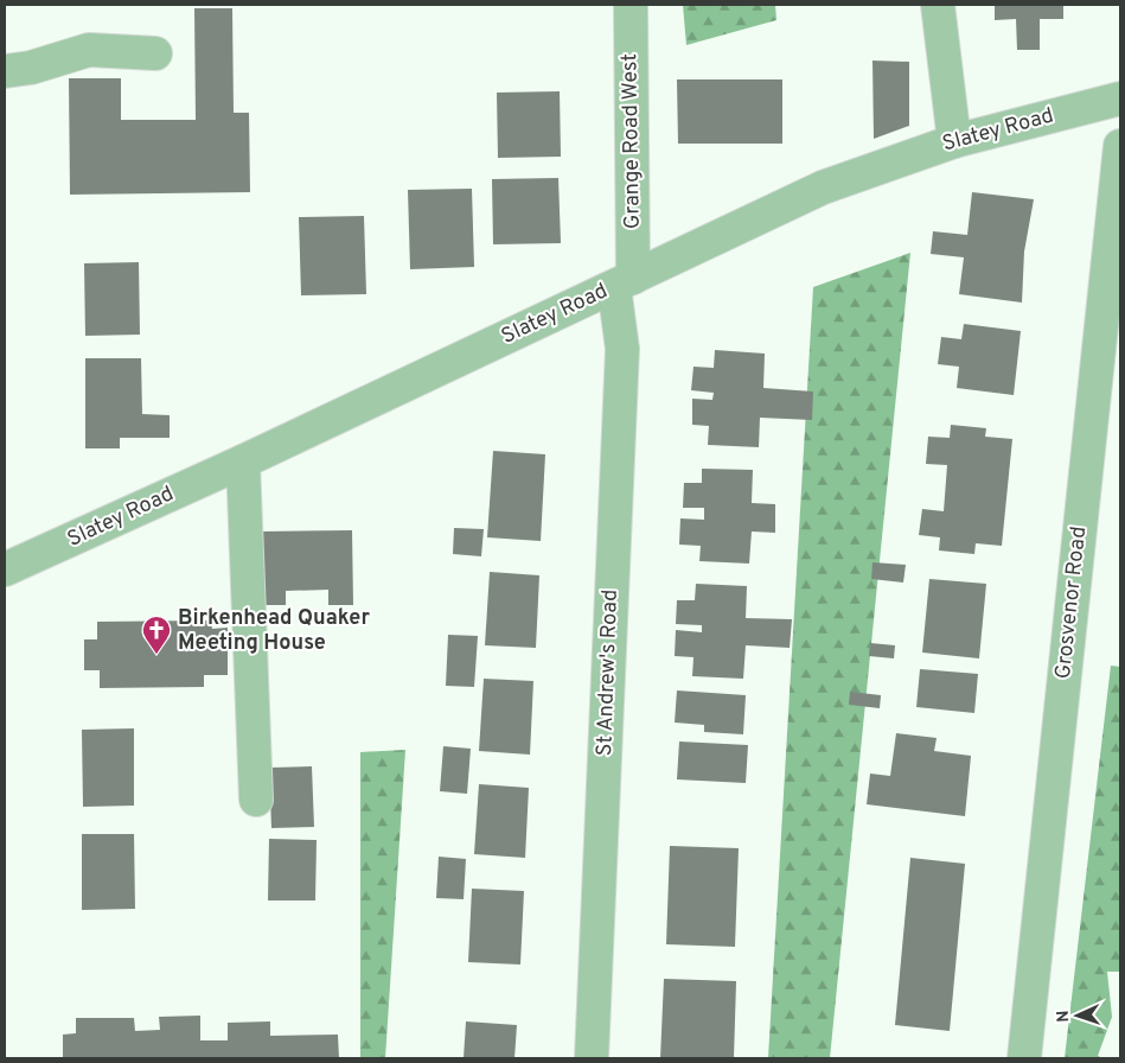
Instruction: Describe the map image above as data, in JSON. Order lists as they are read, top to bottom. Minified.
{"streets":{"street":["Slatey Road","Grange Road West","Grosvenor Road","St Andrew's Road"]},"crossings":[["Slatey Road","Grange Road West"],["Slatey Road","St Andrew's Road"],["Grange Road West","St Andrew's Road"]],"places":{"church":["Birkenhead Quaker Meeting House"]},"north":"left"}
